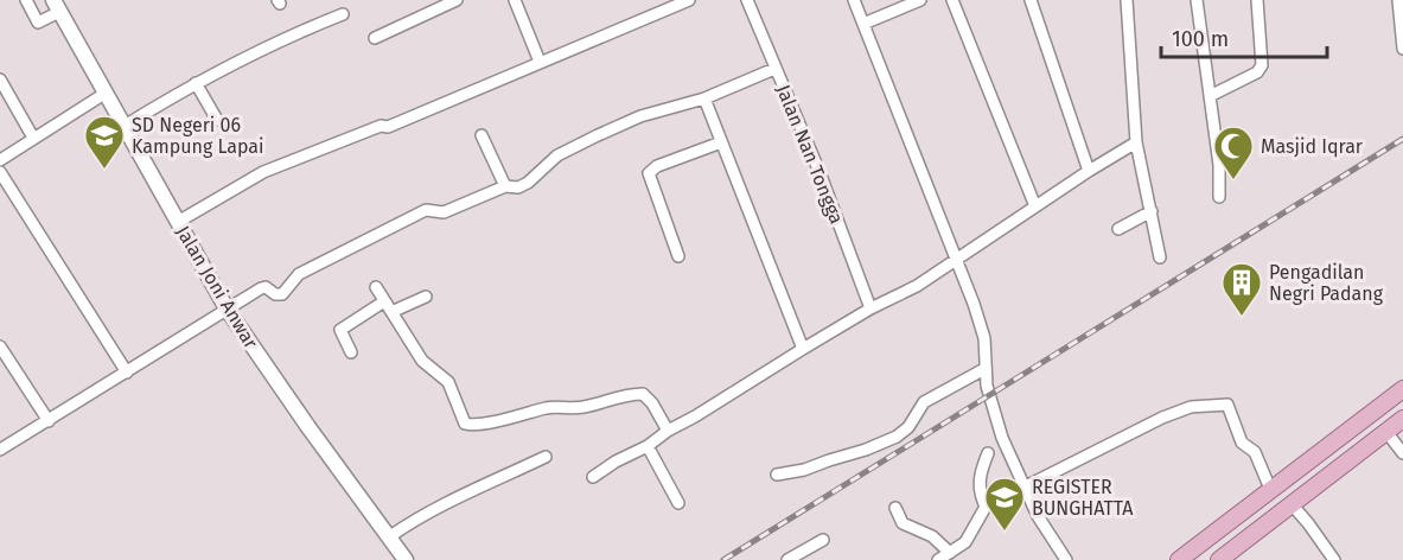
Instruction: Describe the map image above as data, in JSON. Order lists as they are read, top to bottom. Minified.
{"streets":{"main road":["Jalan Joni Anwar"],"street":["Jalan Nan Tongga"]},"places":{"school or university":["SD Negeri 06 Kampung Lapai","REGISTER BUNGHATTA"],"mosque":["Masjid Iqrar"],"building":["Pengadilan Negri Padang"]},"scale_bar":"100 m"}
